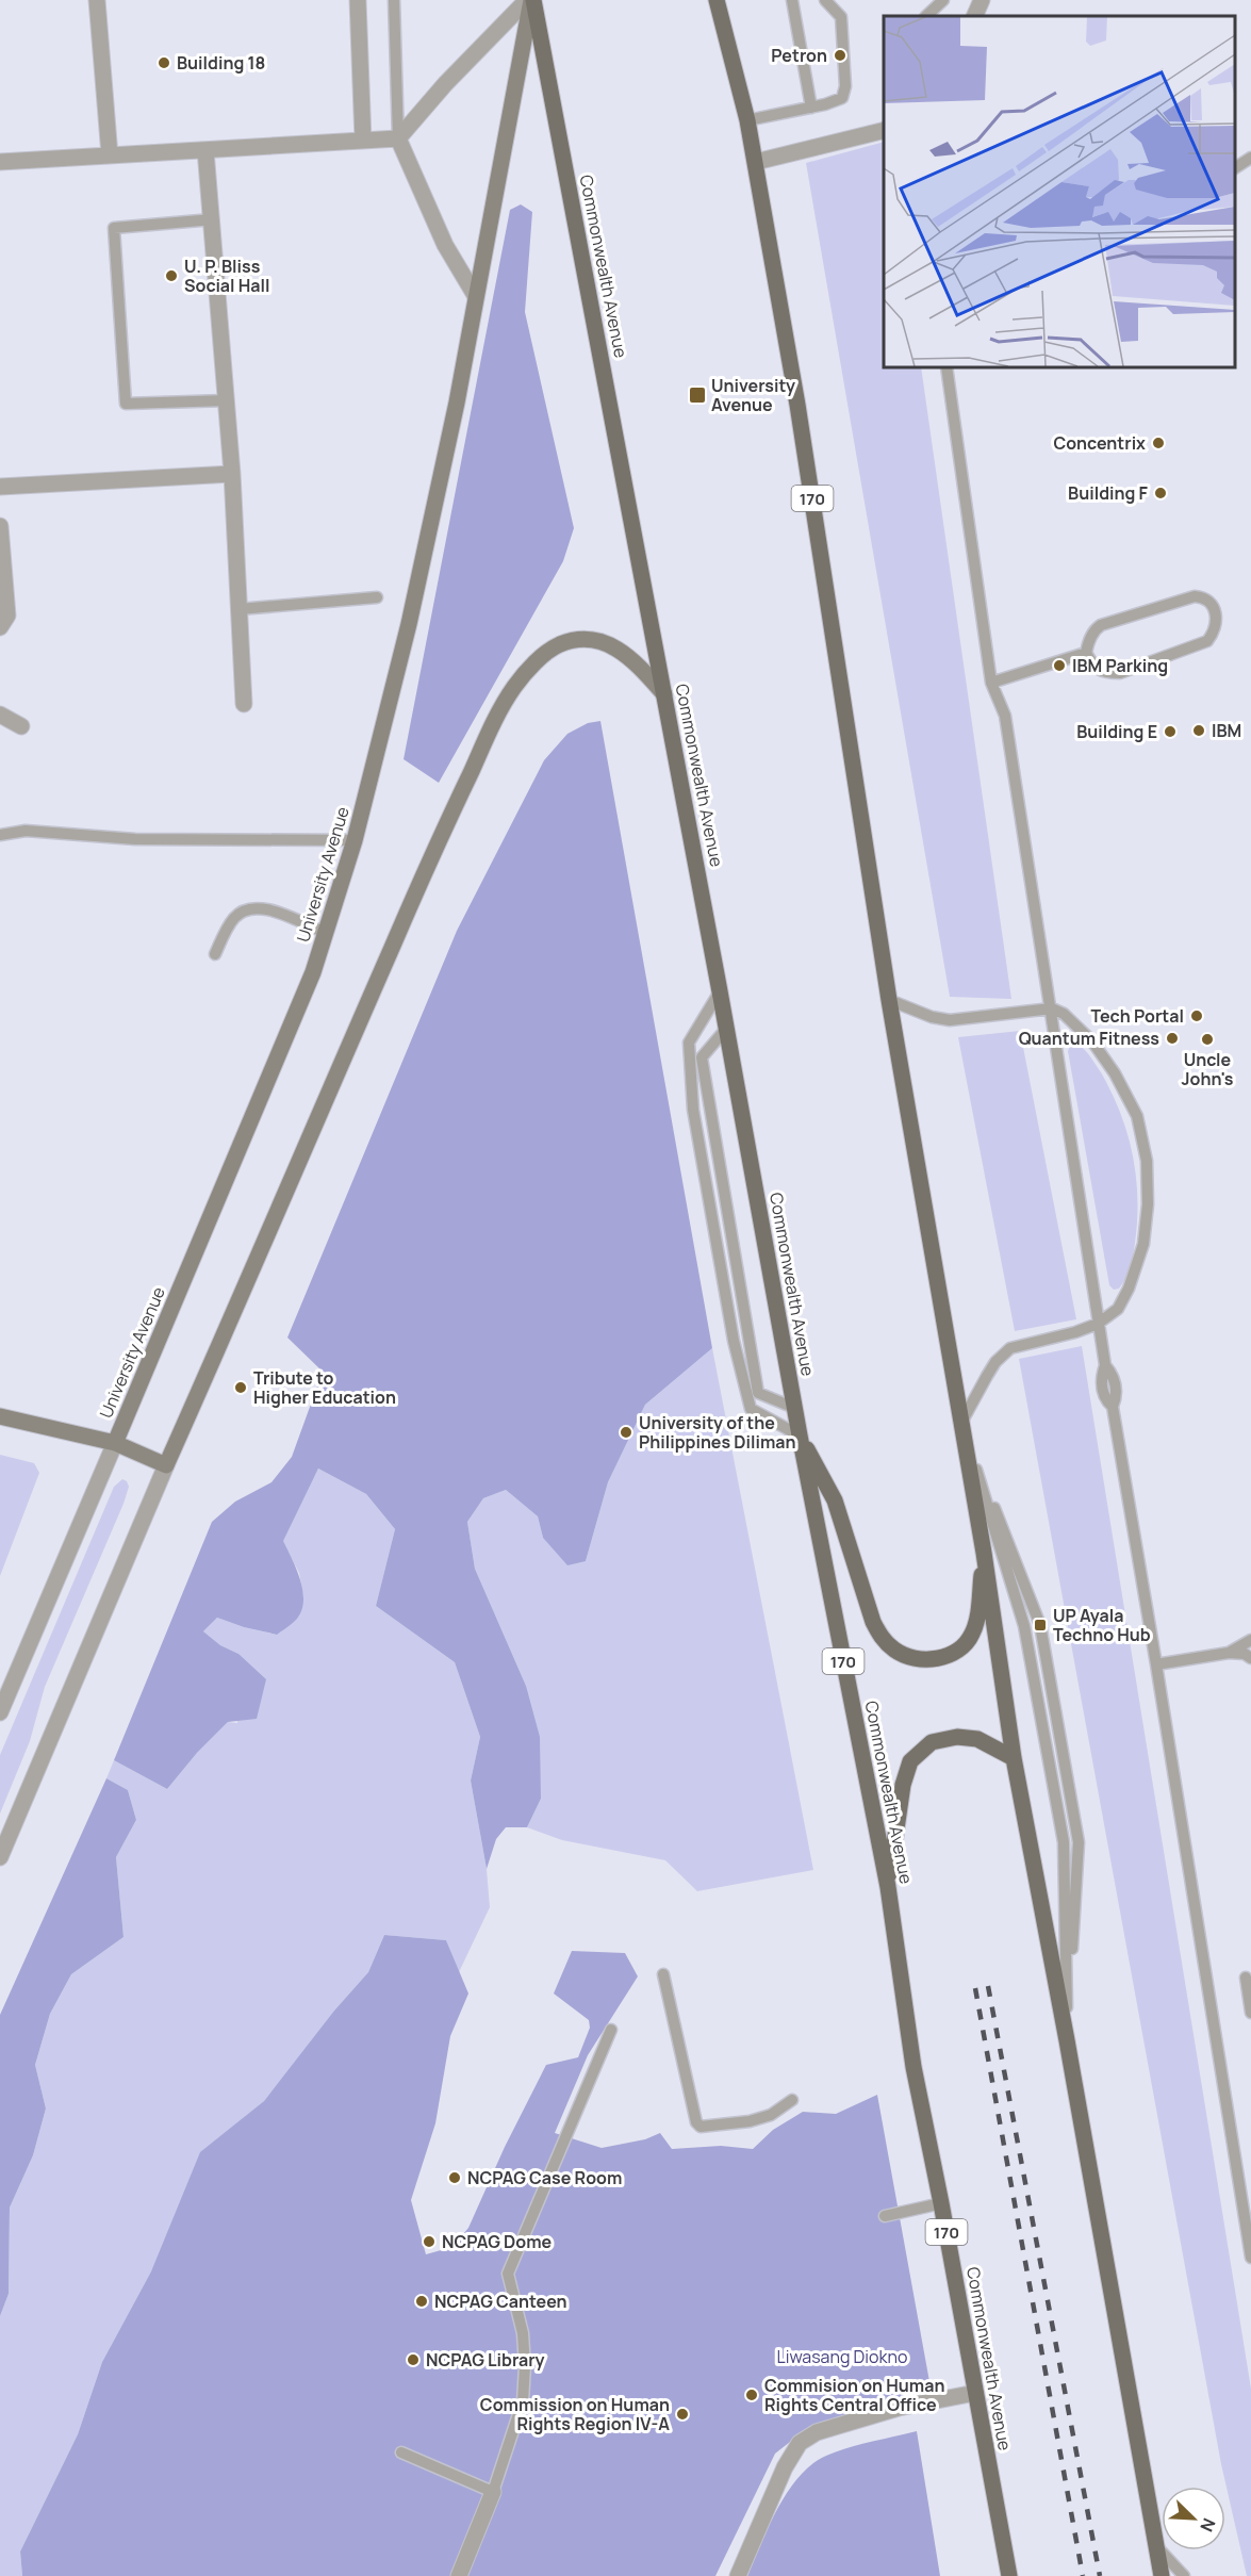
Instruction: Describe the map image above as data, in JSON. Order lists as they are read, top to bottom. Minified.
{"streets":{"main road":["Commonwealth Avenue","170","University Avenue"]},"crossings":[["Commonwealth Avenue","University Avenue"]],"parks":["Liwasang Diokno"],"places":{"other":["Petron","Building 18","U. P. Bliss Social Hall","Concentrix","Building F","IBM Parking","IBM","Building E","Tech Portal","Quantum Fitness","Uncle John's","Tribute to Higher Education","University of the Philippines Diliman","NCPAG Case Room","NCPAG Dome","NCPAG Canteen","NCPAG Library","Commision on Human Rights Central Office","Commission on Human Rights Region IV-A"],"transit":["University Avenue","UP Ayala Techno Hub"]},"north":"bottom right"}
